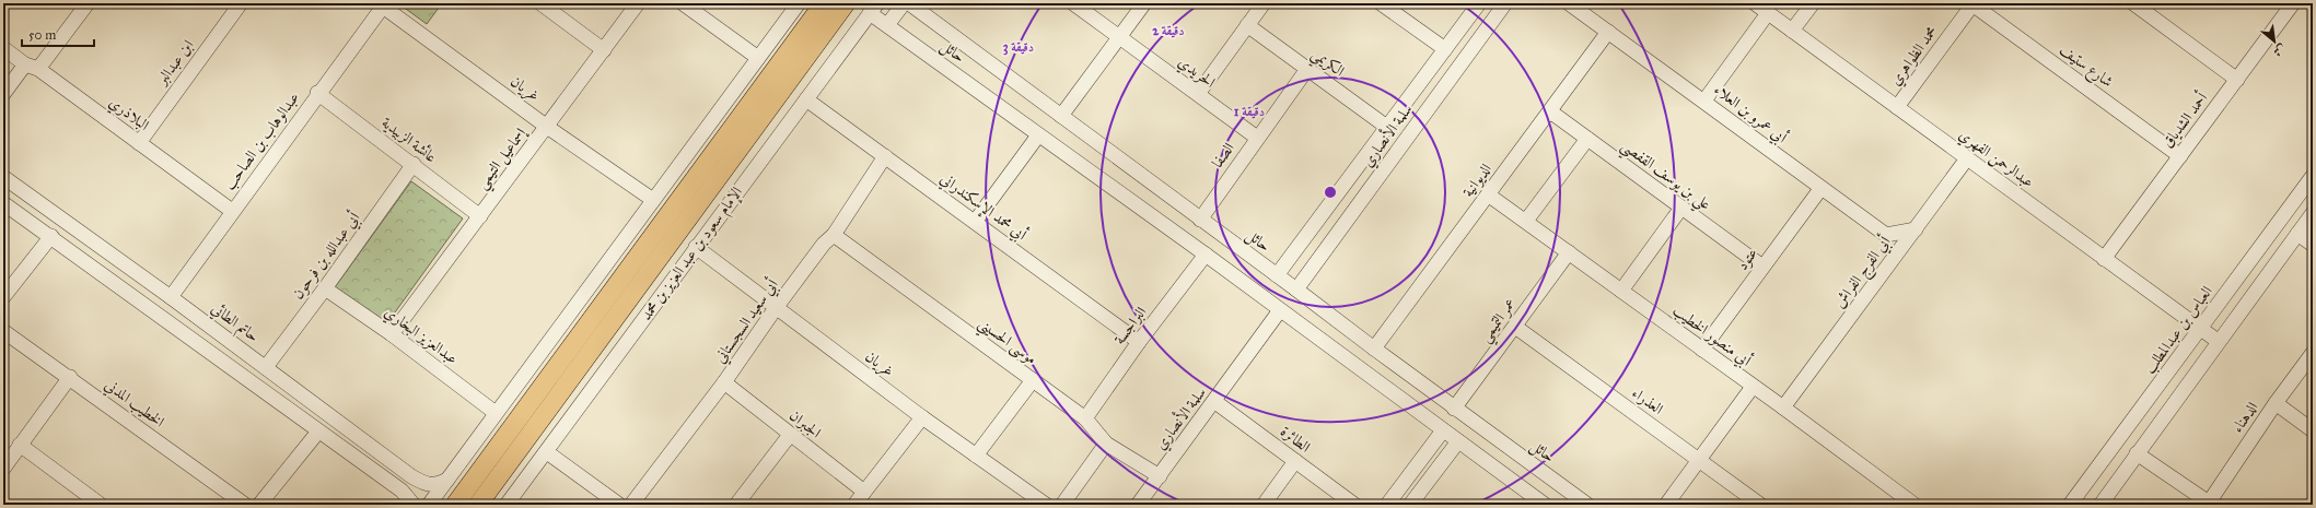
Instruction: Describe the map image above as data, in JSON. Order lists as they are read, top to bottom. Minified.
{"streets":{"main road":["الإمام سعود بن عبد العزيز بن محمد"],"street":["حائل","محمد الظواهري","ابن عبدالبر","الكريمي","شارع ستيف","الحريدي","غريان","البلاذري","أبي عمرو بن العلاء","أحمد الشدياق","سلمة الأنصاري","عائشة الزبيدية","عبدالوهاب بن الصاحب","الصفا","إسماعيل التيمي","عبدالرحمن الفهري","علي بن يوسف القفصي","الديوانية","أبي محمد الإسكندراني","أبي عبدالله بن فرحون","عتود","أبي الفرج الفراش","عمر التميمي","أبي سعيد السجستاني","حاتم الطائي","البراجسة","العباس بن عبدالمطلب","عبدالعزيز البخاري","أبي منصور الخطيب","موسى الحسيني","العذراء","الخطيب المدني","الدهناء","الجبران","الطائرة"]},"crossings":[["حائل","سلمة الأنصاري"],["حائل","الصفا"],["حائل","الديوانية"],["حائل","الإمام سعود بن عبد العزيز بن محمد"],["حائل","عمر التميمي"],["حائل","البراجسة"],["محمد الظواهري","شارع ستيف"],["محمد الظواهري","عبدالرحمن الفهري"],["ابن عبدالبر","البلاذري"],["الكريمي","سلمة الأنصاري"],["الكريمي","الصفا"],["شارع ستيف","أحمد الشدياق"],["الحريدي","الصفا"],["غريان","عبدالوهاب بن الصاحب"],["غريان","إسماعيل التيمي"],["غريان","الإمام سعود بن عبد العزيز بن محمد"],["غريان","أبي سعيد السجستاني"],["البلاذري","عبدالوهاب بن الصاحب"],["أبي عمرو بن العلاء","الديوانية"],["أبي عمرو بن العلاء","عتود"],["أبي عمرو بن العلاء","أبي الفرج الفراش"],["أحمد الشدياق","عبدالرحمن الفهري"],["سلمة الأنصاري","موسى الحسيني"],["سلمة الأنصاري","الطائرة"],["عائشة الزبيدية","عبدالوهاب بن الصاحب"],["عائشة الزبيدية","إسماعيل التيمي"],["عائشة الزبيدية","أبي عبدالله بن فرحون"],["عبدالوهاب بن الصاحب","حاتم الطائي"],["إسماعيل التيمي","عبدالعزيز البخاري"],["عبدالرحمن الفهري","أبي الفرج الفراش"],["عبدالرحمن الفهري","العباس بن عبدالمطلب"],["علي بن يوسف القفصي","الديوانية"],["علي بن يوسف القفصي","عتود"],["الديوانية","أبي منصور الخطيب"],["أبي محمد الإسكندراني","الإمام سعود بن عبد العزيز بن محمد"],["أبي محمد الإسكندراني","أبي سعيد السجستاني"],["أبي محمد الإسكندراني","البراجسة"],["أبي عبدالله بن فرحون","حاتم الطائي"],["أبي عبدالله بن فرحون","عبدالعزيز البخاري"],["عتود","أبي منصور الخطيب"],["أبي الفرج الفراش","أبي منصور الخطيب"],["عمر التميمي","أبي منصور الخطيب"],["عمر التميمي","العذراء"],["أبي سعيد السجستاني","موسى الحسيني"],["أبي سعيد السجستاني","الجبران"],["البراجسة","موسى الحسيني"]],"scale_bar":"50 m","north":"bottom right","rings":["2 دقيقة","3 دقيقة","1 دقيقة"]}
